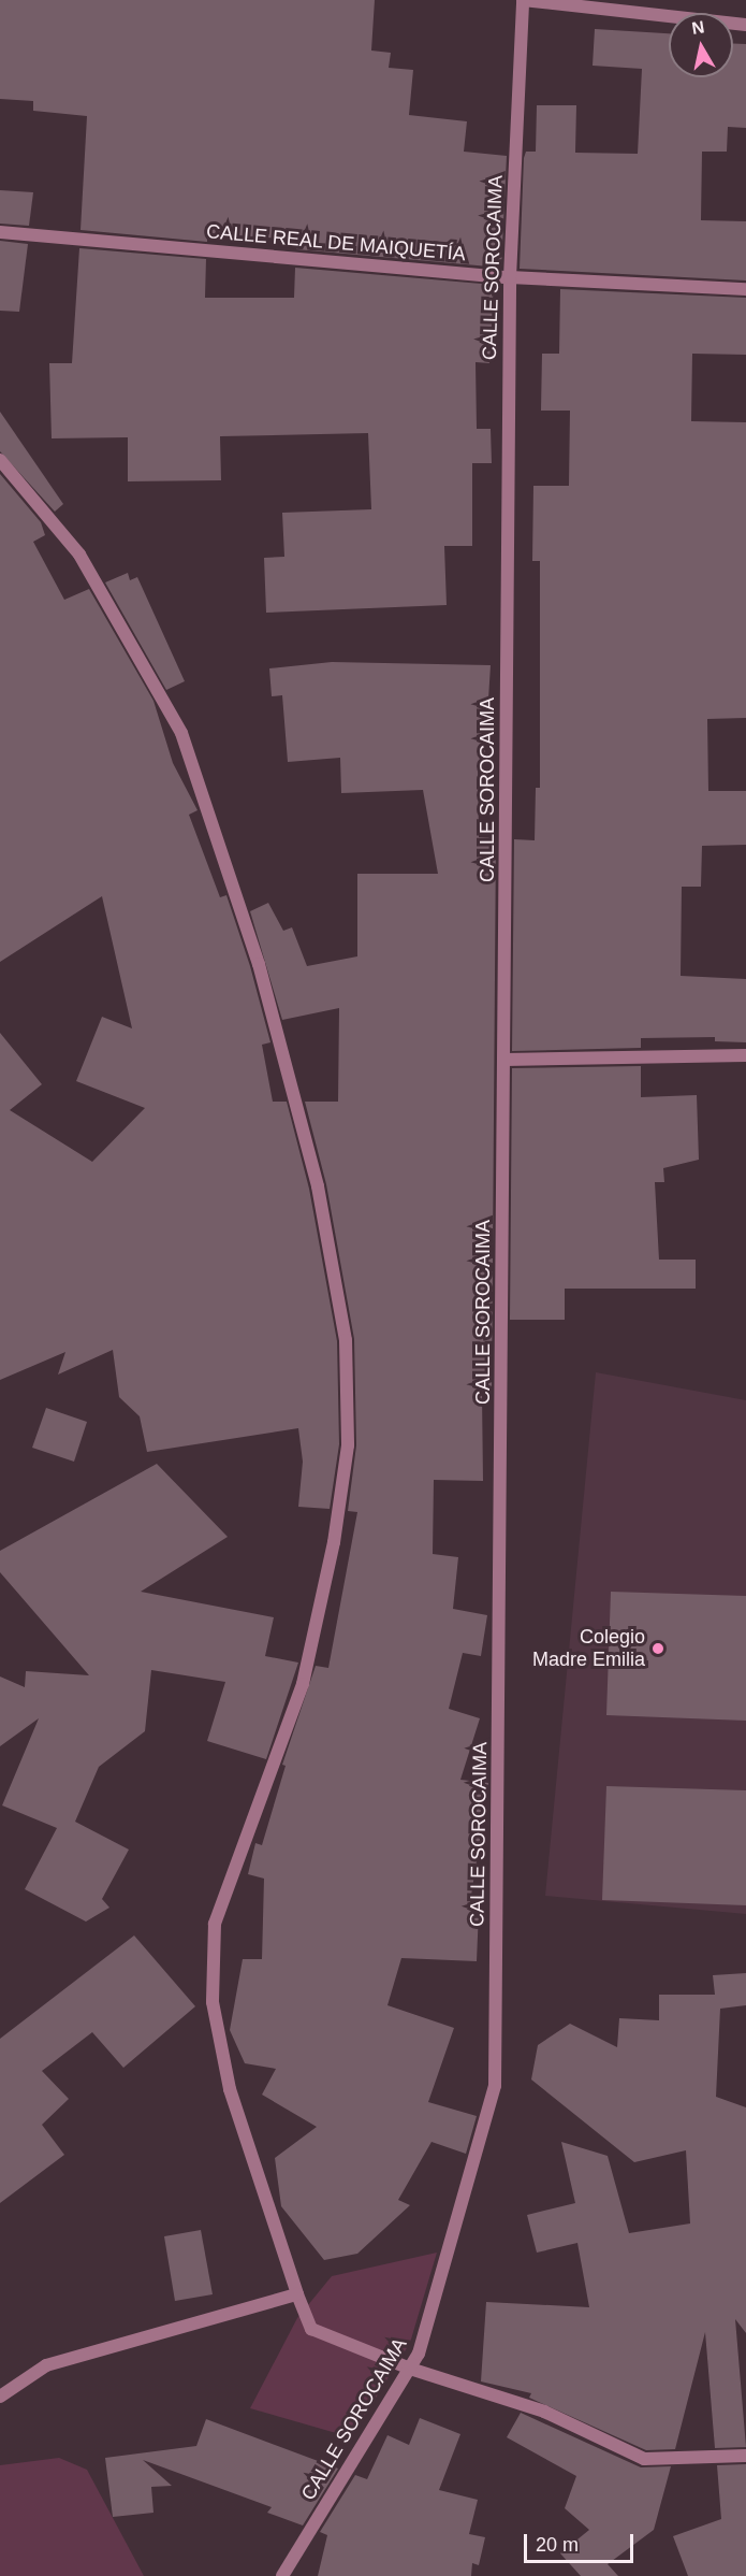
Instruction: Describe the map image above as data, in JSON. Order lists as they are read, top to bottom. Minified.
{"streets":{"street":["CALLE REAL DE MAIQUETÍA","CALLE SOROCAIMA"]},"crossings":[["CALLE REAL DE MAIQUETÍA","CALLE SOROCAIMA"]],"places":["Colegio Madre Emilia"],"scale_bar":"20 m","north":"top"}
